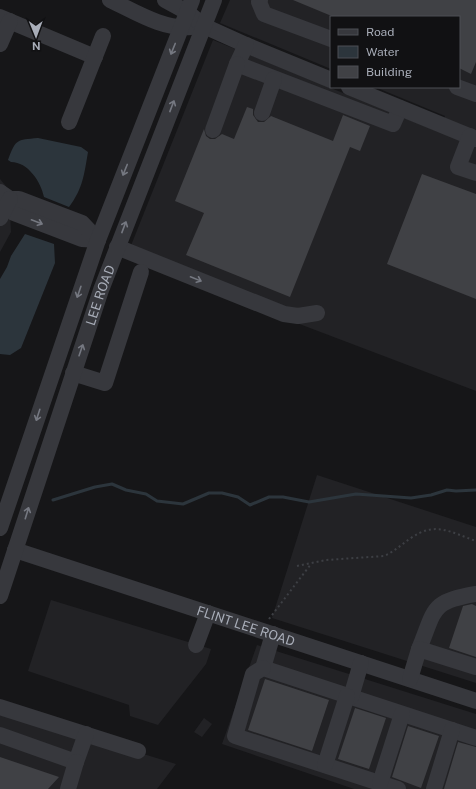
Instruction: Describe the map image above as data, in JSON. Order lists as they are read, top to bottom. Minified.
{"streets":{"street":["LEE ROAD","FLINT LEE ROAD"]},"crossings":[["LEE ROAD","FLINT LEE ROAD"]],"legend":["Road","Water","Building"],"north":"bottom"}
